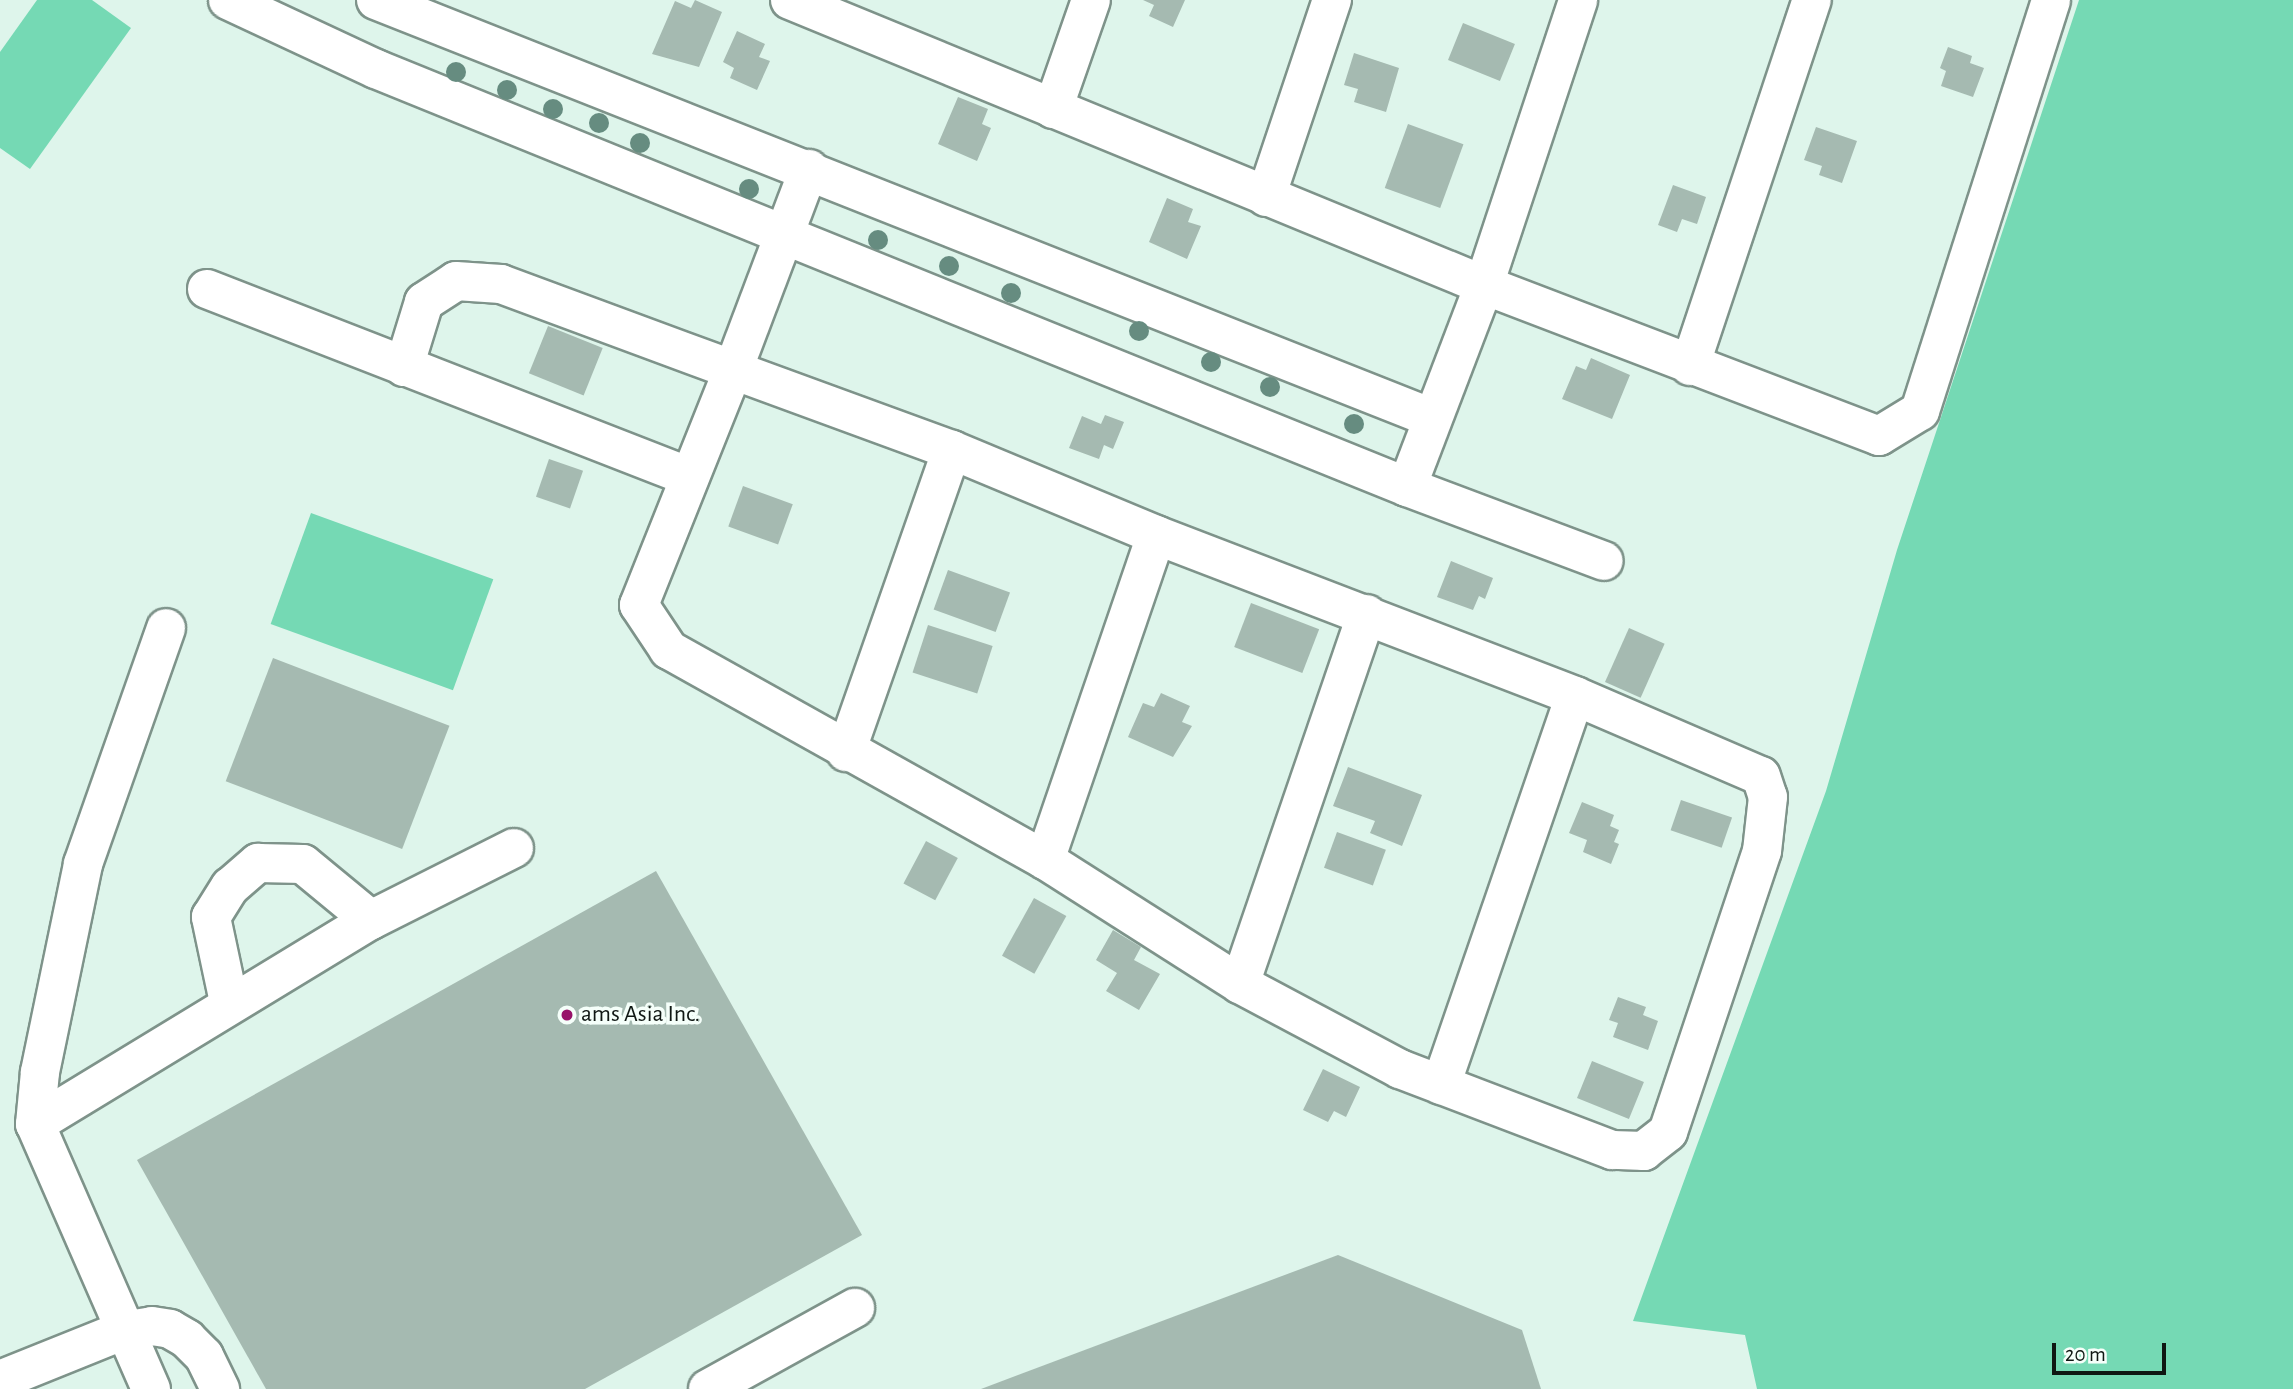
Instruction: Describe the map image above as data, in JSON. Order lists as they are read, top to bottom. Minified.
{"places":["ams Asia Inc."],"scale_bar":"20 m"}
